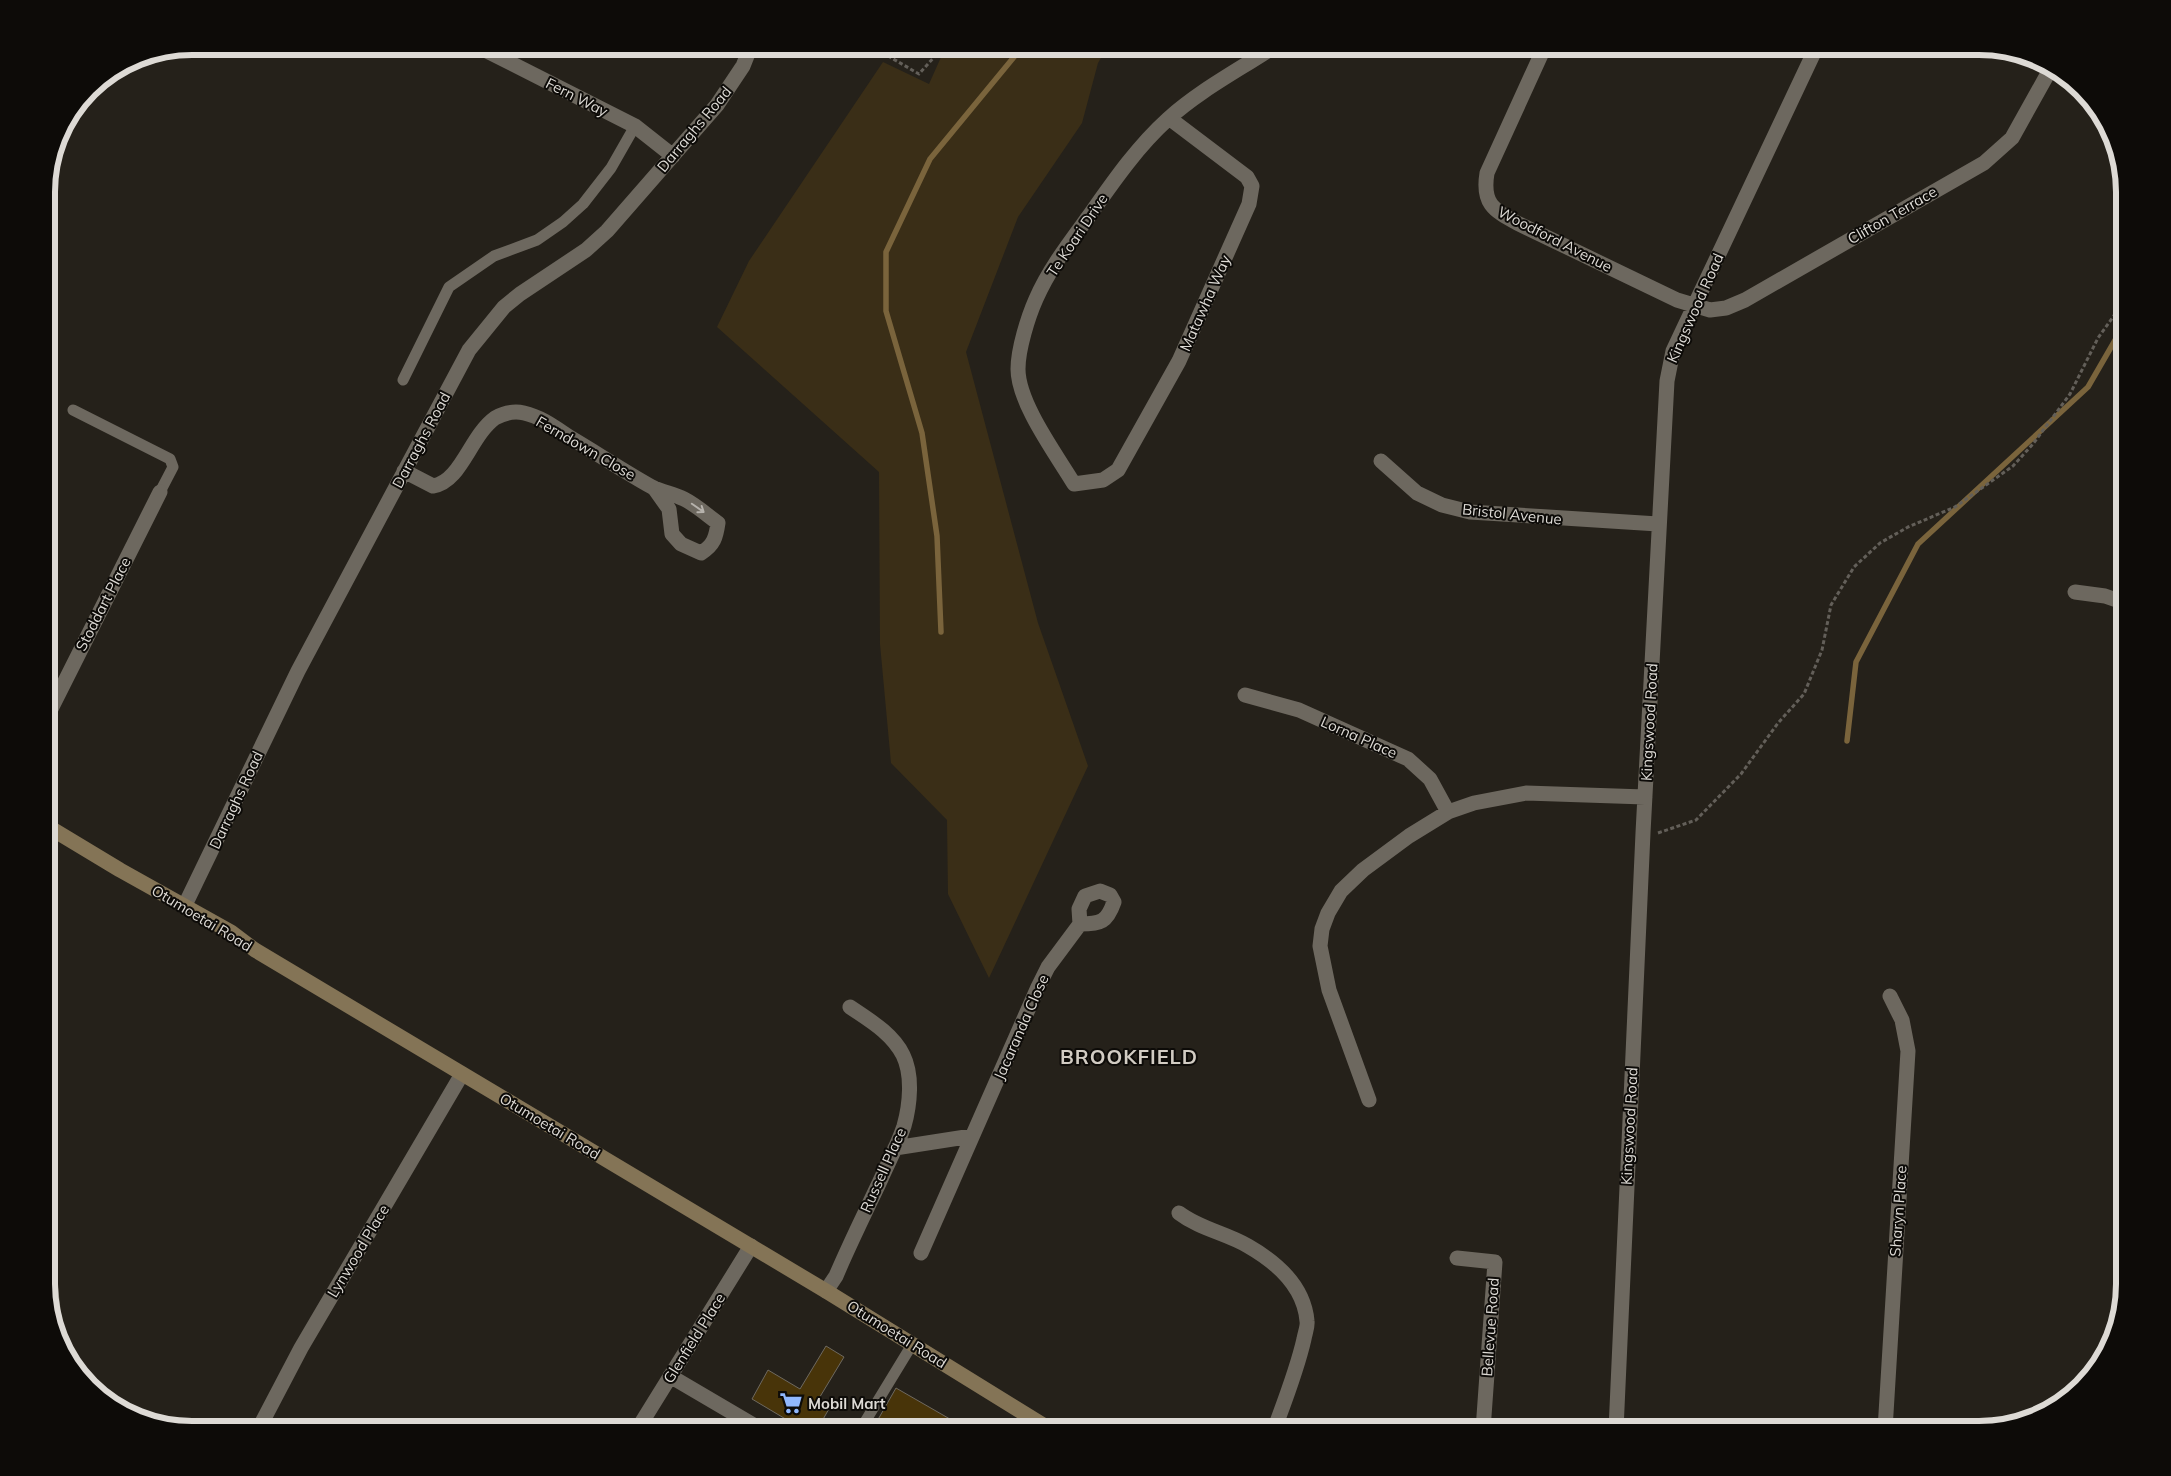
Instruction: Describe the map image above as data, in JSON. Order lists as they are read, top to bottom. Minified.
{"streets":{"main road":["Otumoetai Road"],"street":["Fern Way","Darraghs Road","Clifton Terrace","Te Koari Drive","Woodford Avenue","Matawha Way","Kingswood Road","Ferndown Close","Bristol Avenue","Stoddart Place","Lorna Place","Jacaranda Close","Russell Place","Sharyn Place","Lynwood Place","Bellevue Road","Glenfield Place"]},"crossings":[["Fern Way","Darraghs Road"],["Darraghs Road","Ferndown Close"],["Darraghs Road","Otumoetai Road"],["Clifton Terrace","Woodford Avenue"],["Clifton Terrace","Kingswood Road"],["Te Koari Drive","Matawha Way"],["Woodford Avenue","Kingswood Road"],["Kingswood Road","Bristol Avenue"],["Otumoetai Road","Russell Place"],["Otumoetai Road","Lynwood Place"],["Otumoetai Road","Glenfield Place"]],"districts":["BROOKFIELD"],"places":{"supermarket":["Mobil Mart"]}}
